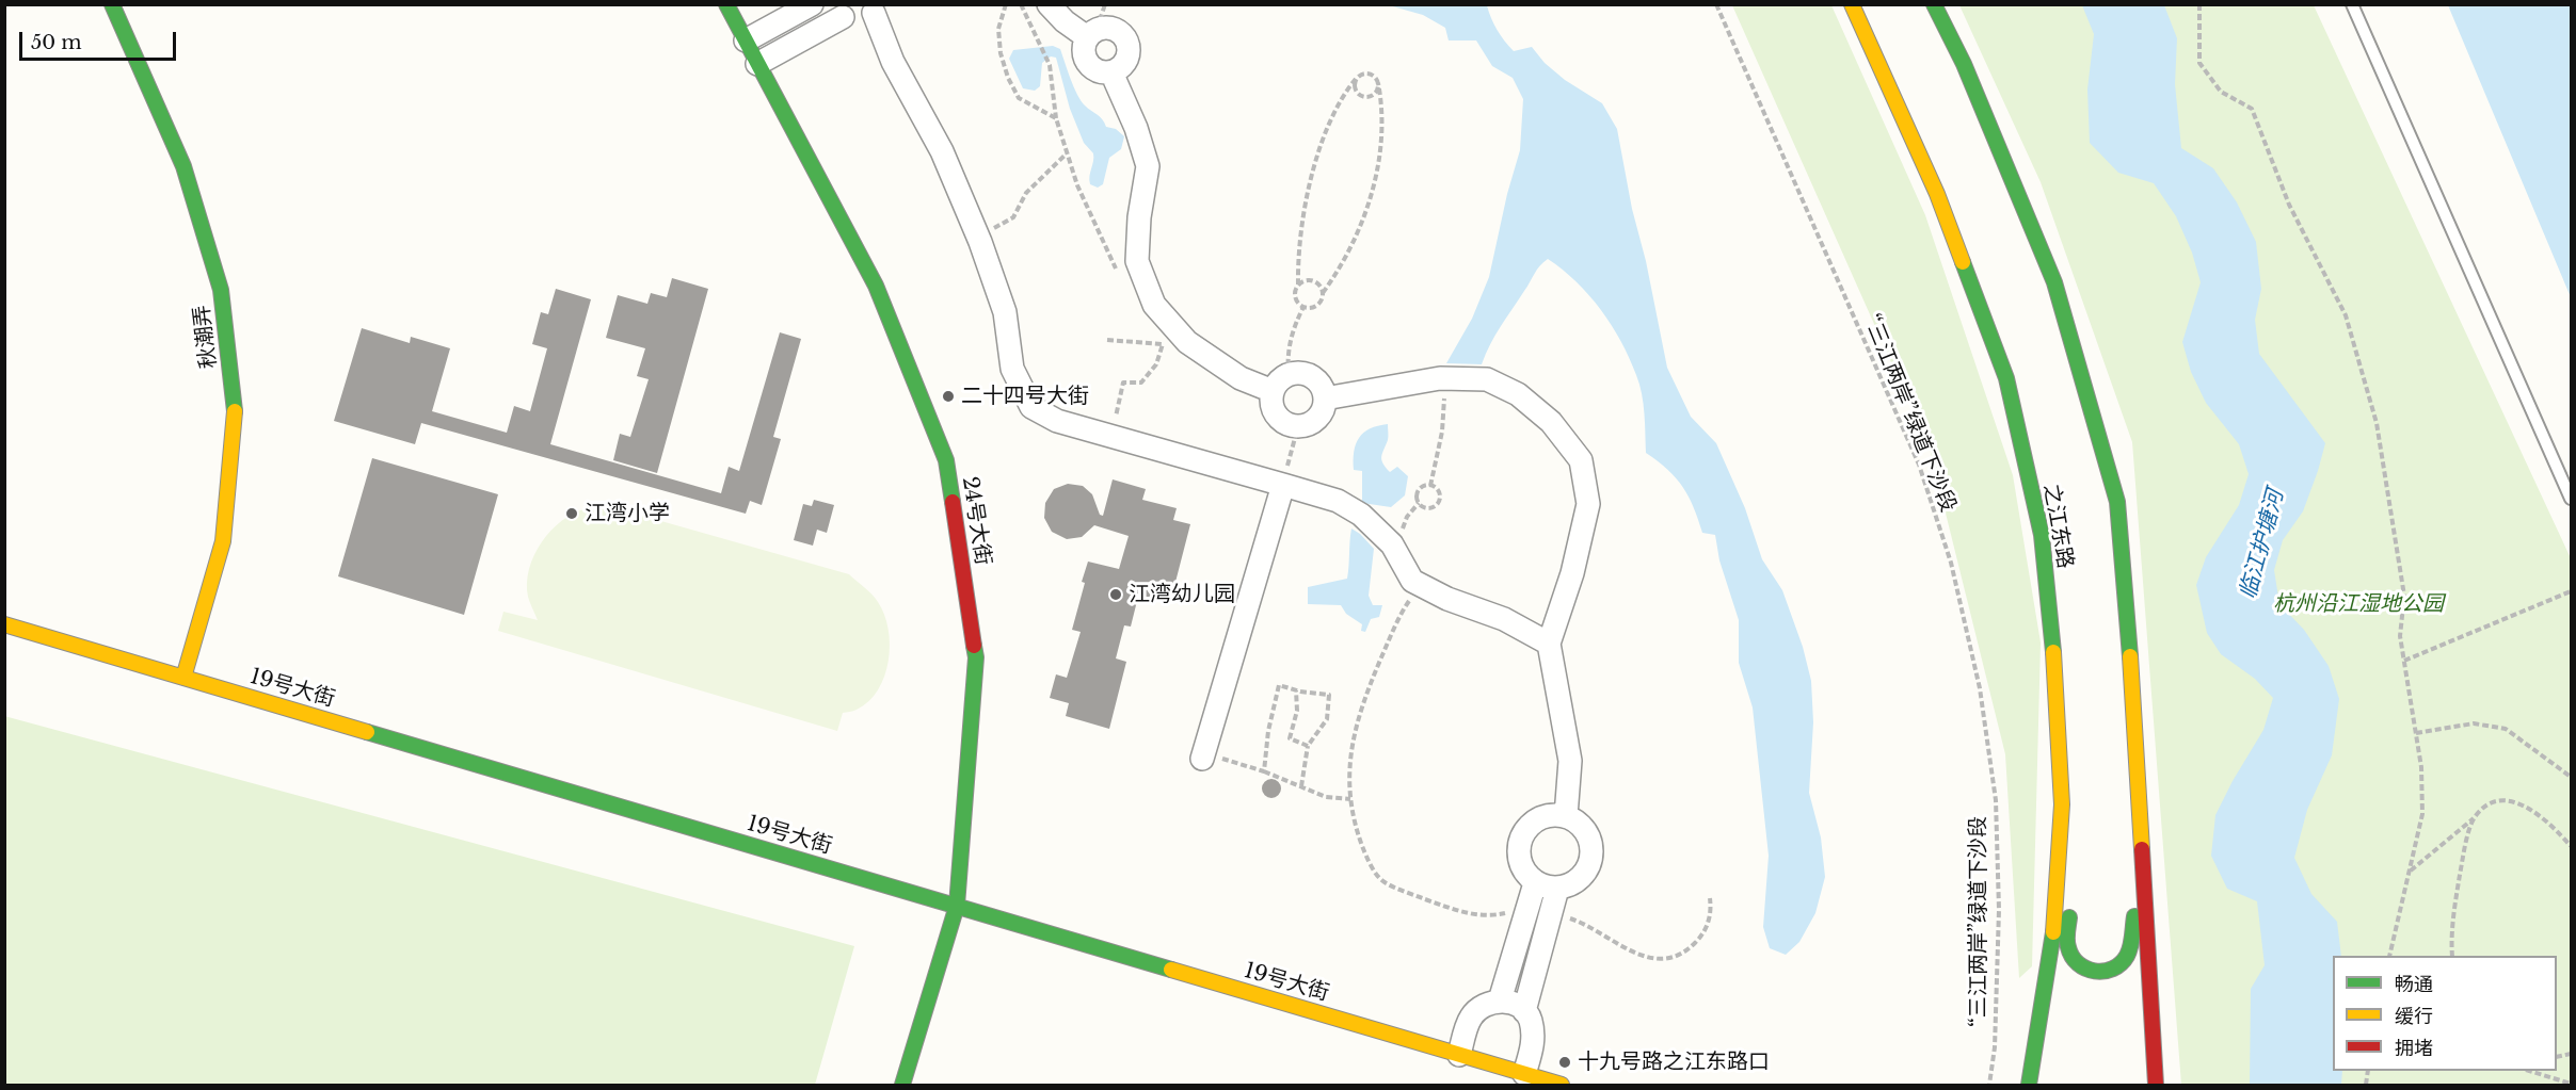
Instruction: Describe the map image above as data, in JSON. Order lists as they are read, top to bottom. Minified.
{"streets":{"street":["秋潮弄","24号大街","之江东路","19号大街"],"path":["“三江两岸”绿道下沙段"]},"crossings":[["秋潮弄","19号大街"],["24号大街","19号大街"]],"water":["临江护塘河"],"parks":["杭州沿江湿地公园"],"places":["二十四号大街","江湾小学","江湾幼儿园","十九号路之江东路口"],"legend":["畅通","缓行","拥堵"],"scale_bar":"50 m"}
